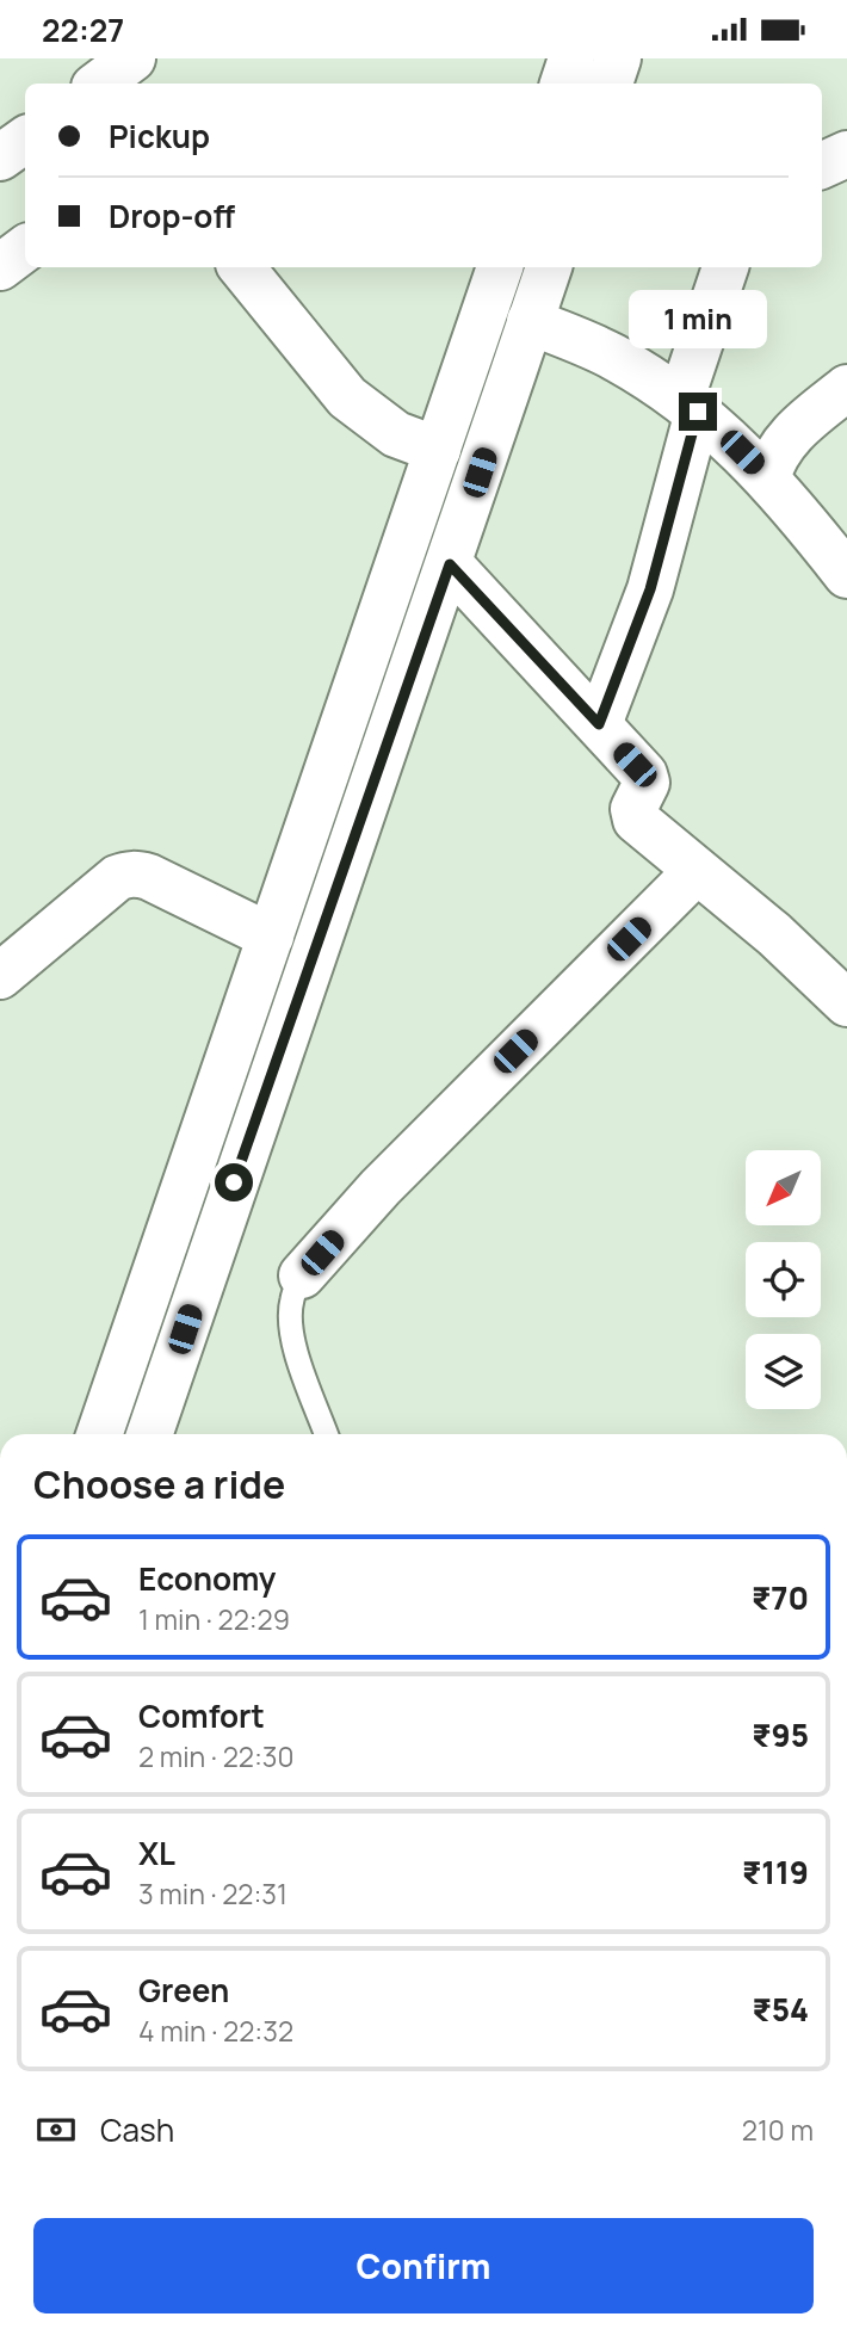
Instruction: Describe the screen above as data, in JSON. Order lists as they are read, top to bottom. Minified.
{"north":"bottom left","page":{"status":"22:27","banner":["Pickup","Drop-off"],"bubble":"1 min","heading":"Choose a ride","list":[{"name":"Economy","note":"1 min · 22:29","value":"₹70"},{"name":"Comfort","note":"2 min · 22:30","value":"₹95"},{"name":"XL","note":"3 min · 22:31","value":"₹119"},{"name":"Green","note":"4 min · 22:32","value":"₹54"}],"pay":["Cash","210 m"],"buttons":"Confirm"}}
